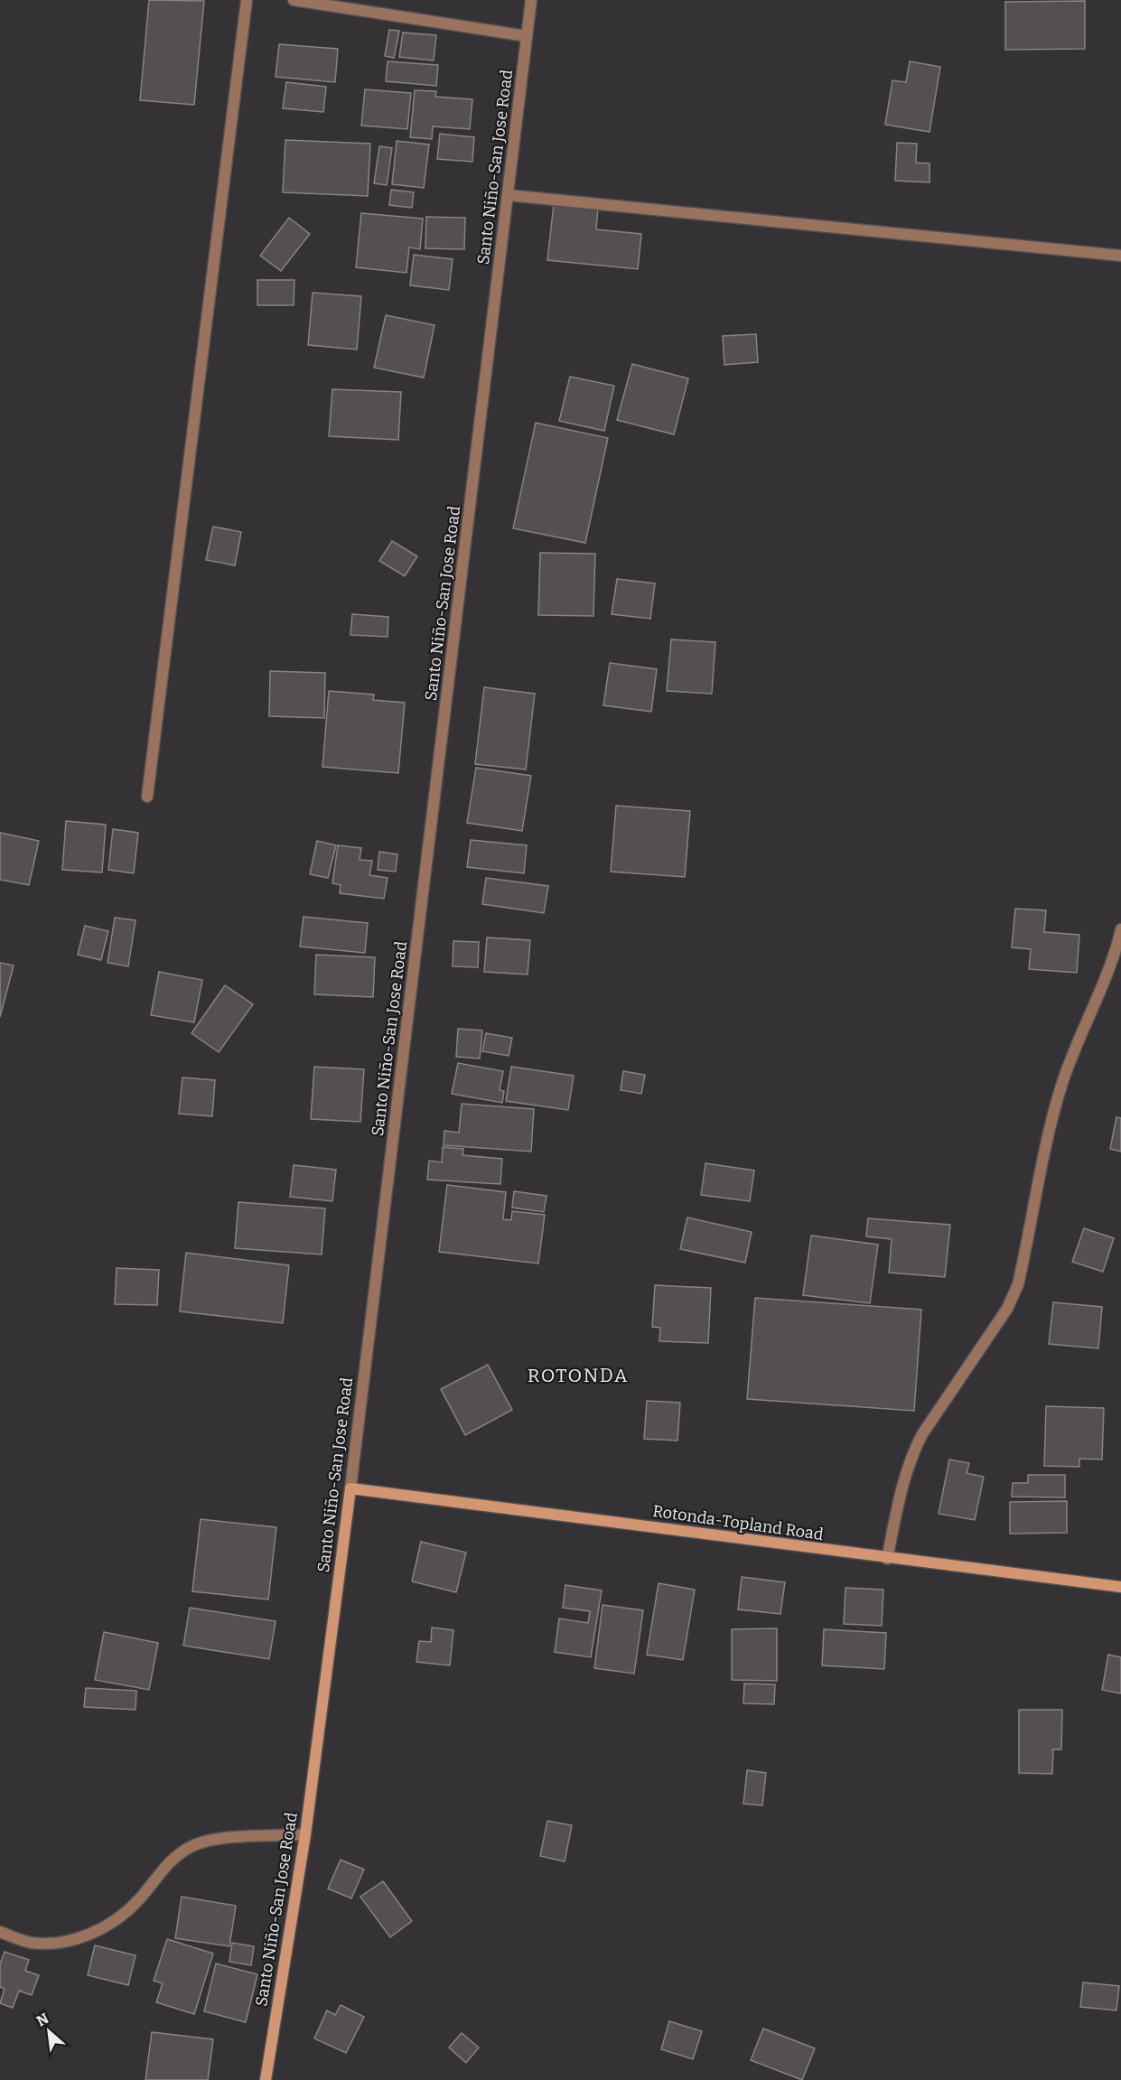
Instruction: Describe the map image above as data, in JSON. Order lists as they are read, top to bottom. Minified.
{"streets":{"main road":["Santo Niño-San Jose Road","Rotonda-Topland Road"]},"crossings":[["Santo Niño-San Jose Road","Rotonda-Topland Road"]],"districts":["ROTONDA"],"north":"top left"}
